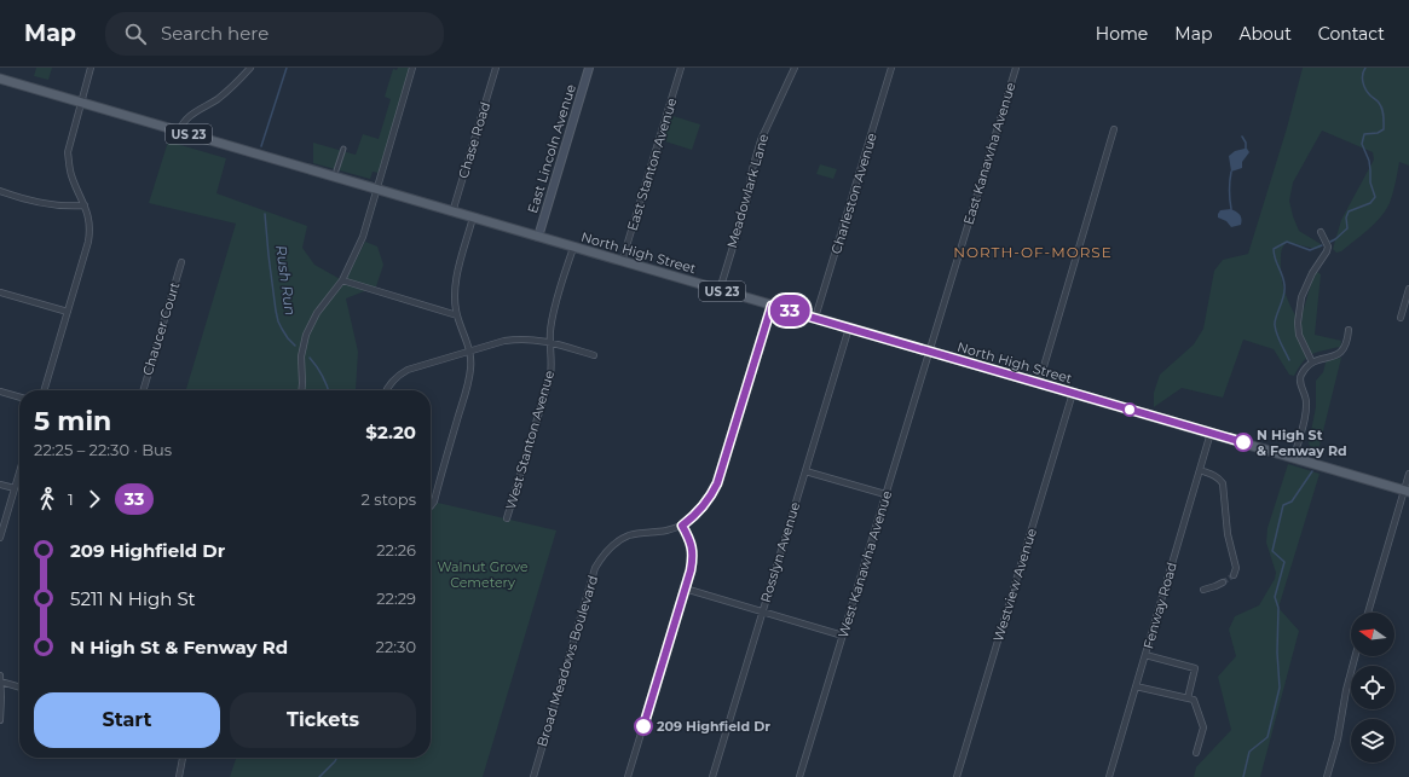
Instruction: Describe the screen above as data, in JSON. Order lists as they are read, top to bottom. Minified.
{"streets":{"main road":["US 23","East Lincoln Avenue","North High Street"],"street":["Chase Road","East Kanawha Avenue","East Stanton Avenue","Meadowlark Lane","Charleston Avenue","Chaucer Court","West Stanton Avenue","Rosslyn Avenue","West Kanawha Avenue","Westview Avenue","Fenway Road","Broad Meadows Boulevard"]},"crossings":[["Chase Road","North High Street"],["East Lincoln Avenue","North High Street"],["East Kanawha Avenue","North High Street"],["East Kanawha Avenue","West Kanawha Avenue"],["East Stanton Avenue","North High Street"],["Meadowlark Lane","North High Street"],["Charleston Avenue","North High Street"],["North High Street","West Stanton Avenue"],["North High Street","Rosslyn Avenue"],["North High Street","West Kanawha Avenue"],["North High Street","Westview Avenue"],["North High Street","Fenway Road"],["North High Street","Broad Meadows Boulevard"]],"districts":["NORTH-OF-MORSE"],"water":["Rush Run"],"parks":["Walnut Grove Cemetery"],"places":["N High St & Fenway Rd","209 Highfield Dr"],"lines":["bus line 33"],"north":"left","page":{"header":"Map","search":"Search here","nav":["Home","Map","About","Contact"],"on_map":"33","heading":["5 min","22:25 – 22:30 · Bus","$2.20"],"legs":["1","33","2 stops"],"list":[{"name":"209 Highfield Dr","value":"22:26"},{"name":"5211 N High St","value":"22:29"},{"name":"N High St & Fenway Rd","value":"22:30"}],"buttons":["Start","Tickets"]}}
